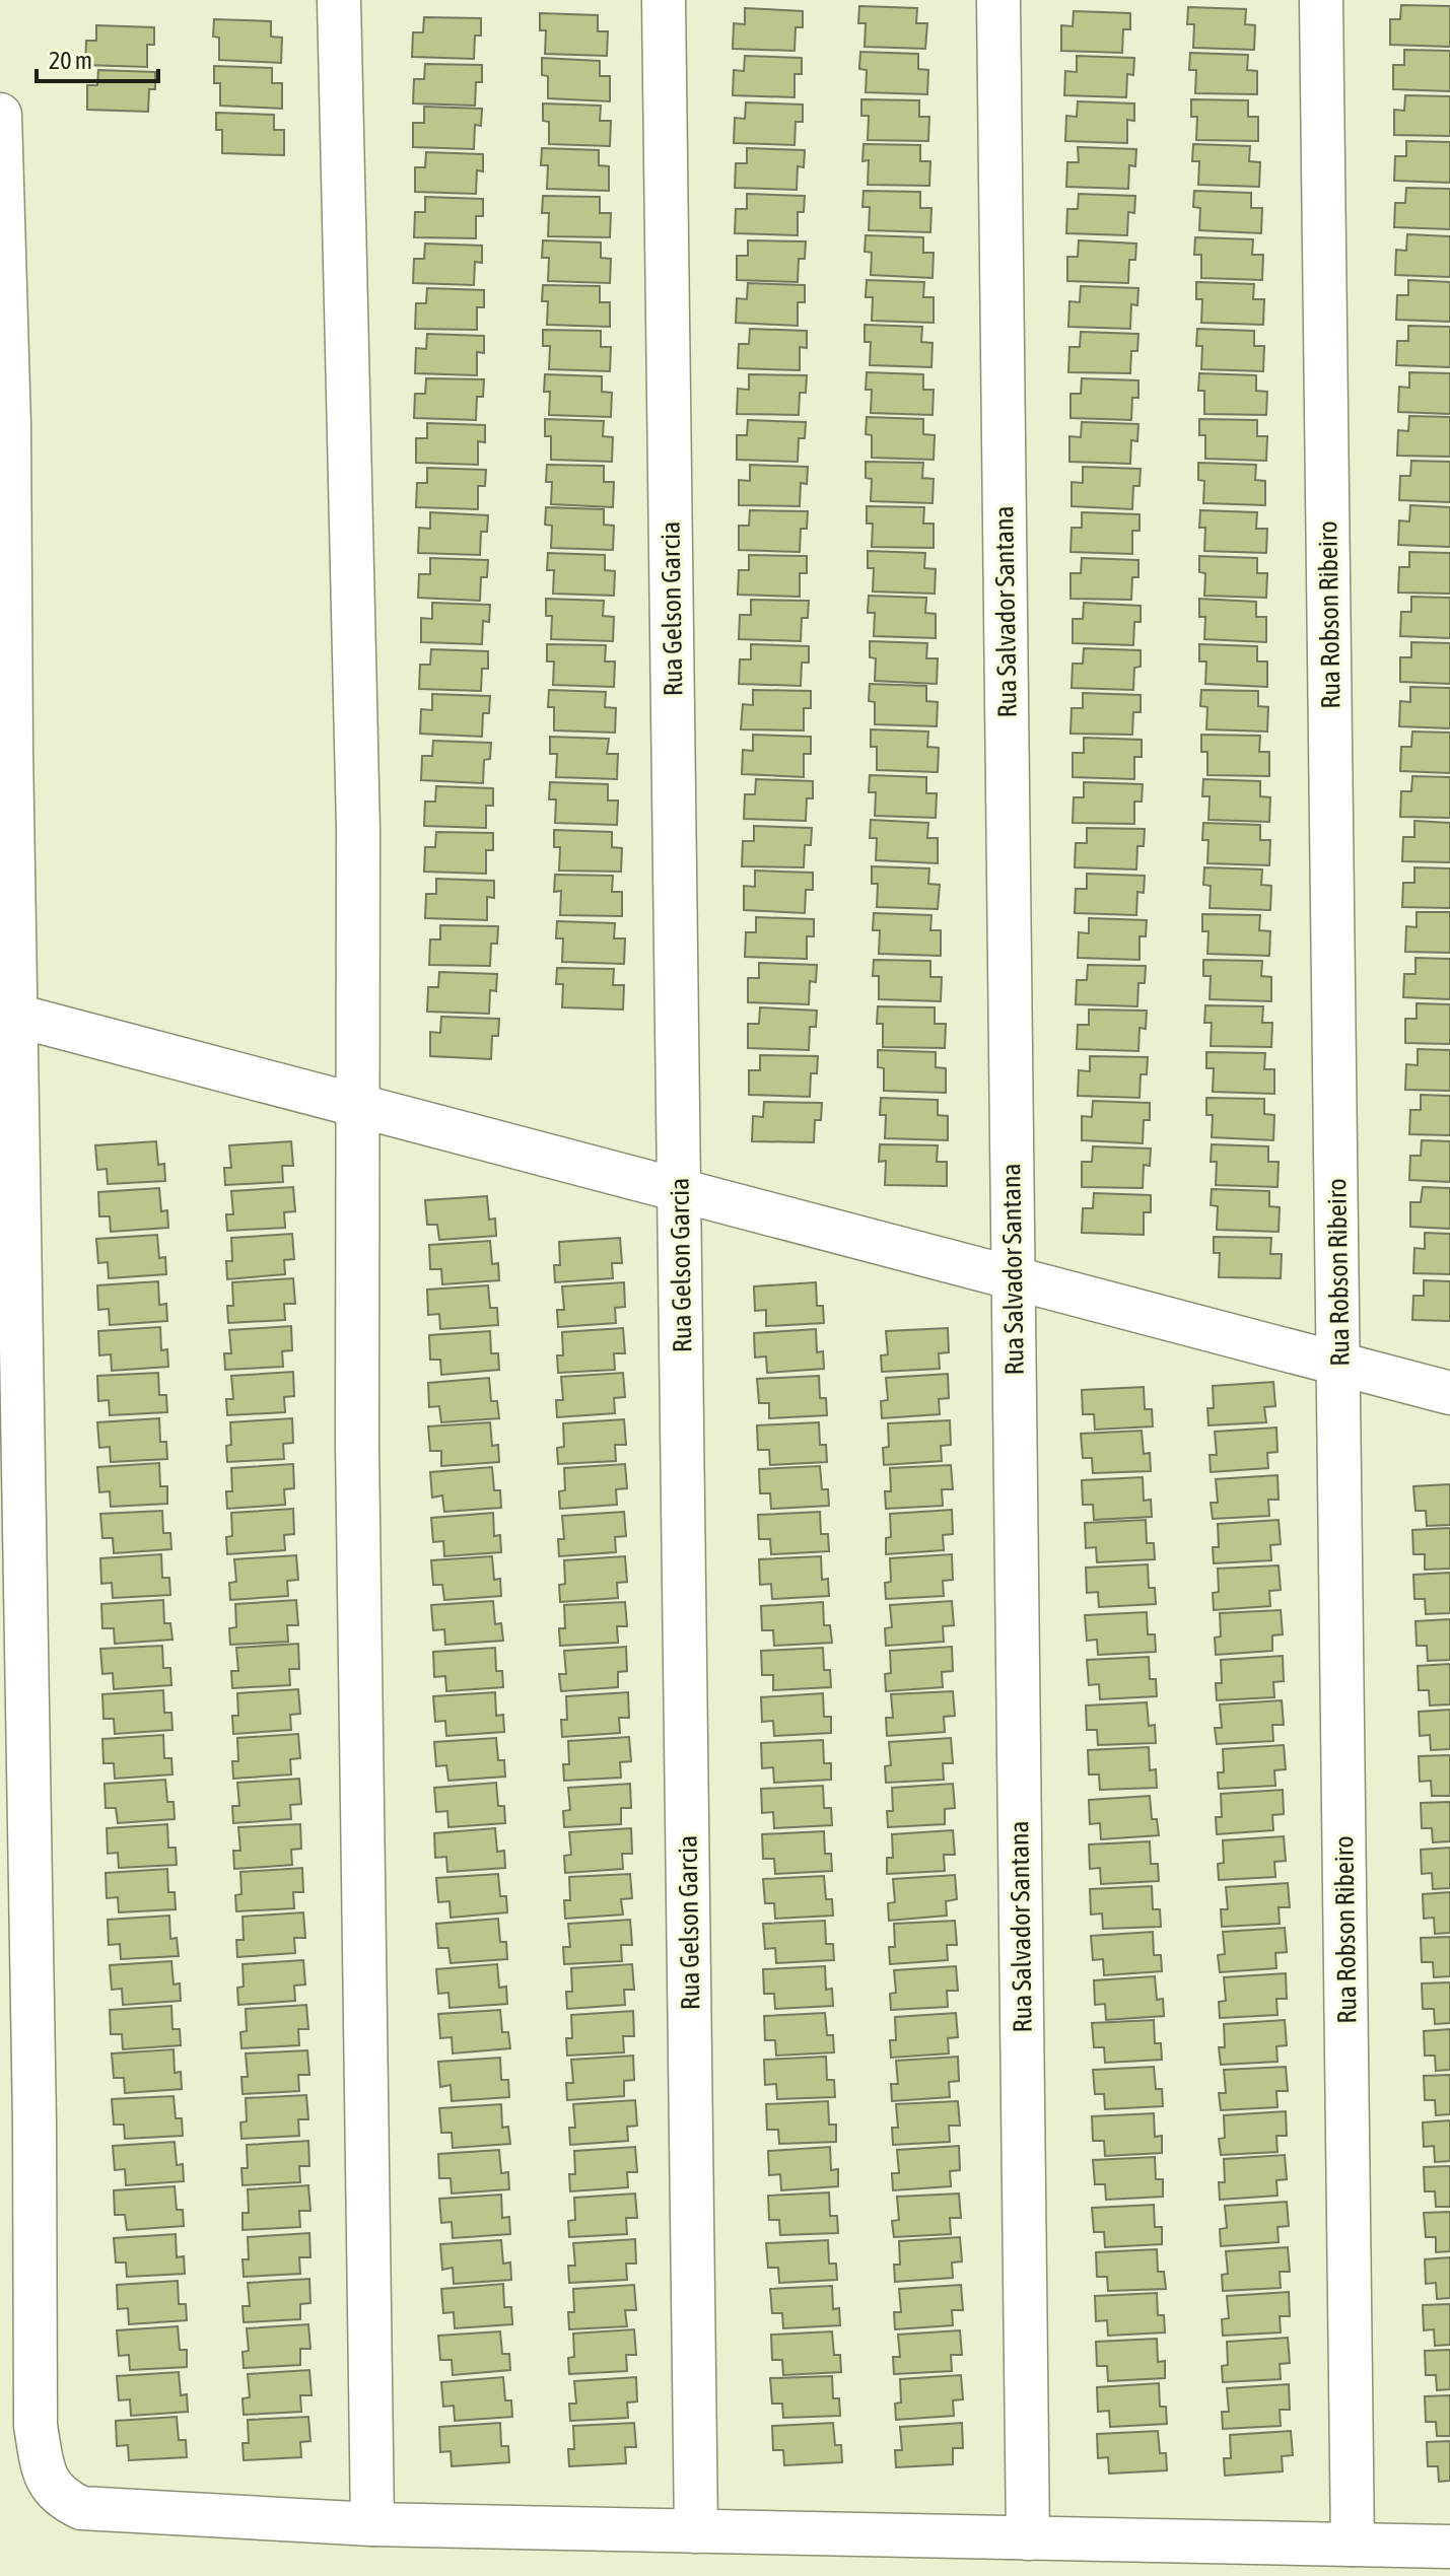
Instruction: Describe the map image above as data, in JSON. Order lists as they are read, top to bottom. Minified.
{"streets":{"street":["Rua Gelson Garcia","Rua Salvador Santana","Rua Robson Ribeiro"]},"scale_bar":"20 m"}
